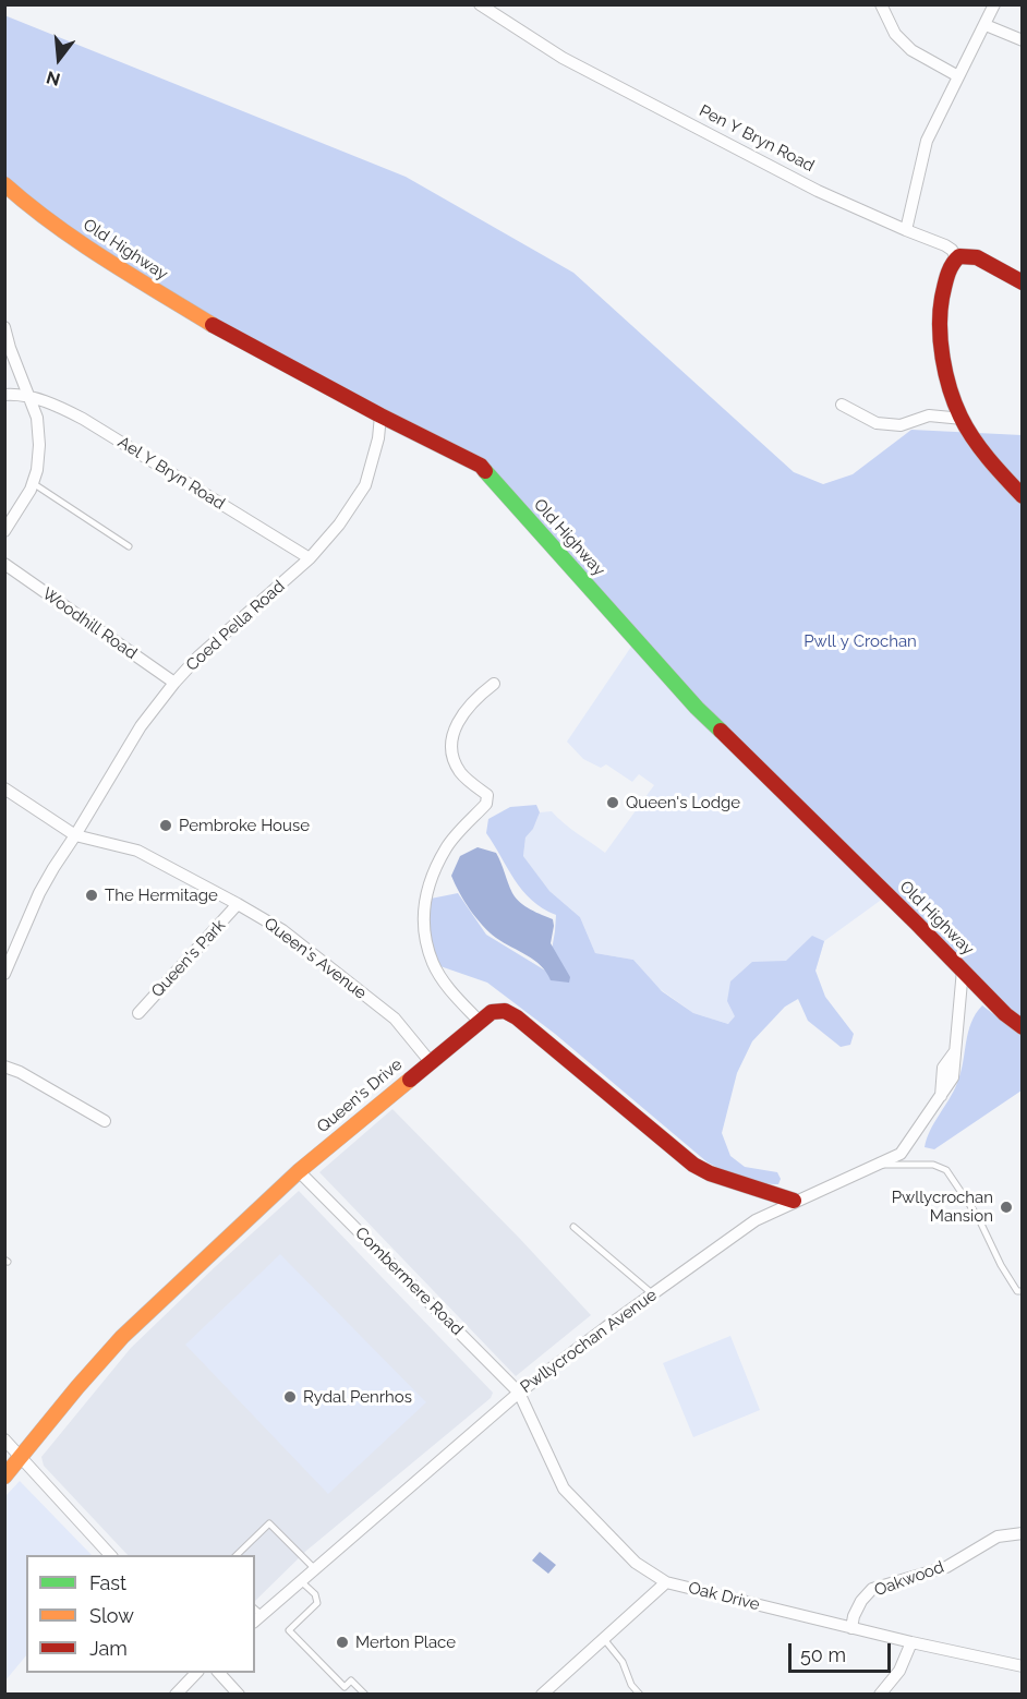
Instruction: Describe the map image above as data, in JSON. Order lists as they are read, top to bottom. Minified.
{"streets":{"street":["Pen Y Bryn Road","Old Highway","Ael Y Bryn Road","Woodhill Road","Coed Pella Road","Queen's Park","Queen's Avenue","Queen's Drive","Combermere Road","Pwllycrochan Avenue","Oakwood","Oak Drive"]},"crossings":[["Old Highway","Coed Pella Road"],["Old Highway","Pwllycrochan Avenue"],["Ael Y Bryn Road","Coed Pella Road"],["Woodhill Road","Coed Pella Road"],["Coed Pella Road","Queen's Avenue"],["Queen's Park","Queen's Avenue"],["Queen's Avenue","Queen's Drive"],["Queen's Drive","Combermere Road"],["Queen's Drive","Pwllycrochan Avenue"],["Combermere Road","Pwllycrochan Avenue"],["Combermere Road","Oak Drive"],["Pwllycrochan Avenue","Oak Drive"],["Oakwood","Oak Drive"]],"parks":["Pwll y Crochan"],"places":["Queen's Lodge","Pembroke House","The Hermitage","Pwllycrochan Mansion","Rydal Penrhos","Merton Place"],"legend":["Fast","Slow","Jam"],"scale_bar":"50 m","north":"bottom"}
